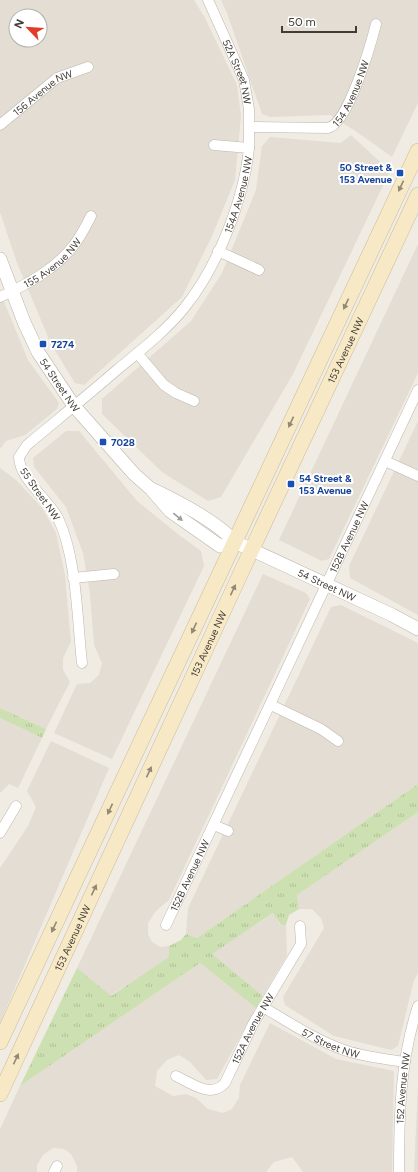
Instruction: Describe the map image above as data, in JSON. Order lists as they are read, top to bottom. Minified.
{"streets":{"main road":["153 Avenue NW"],"street":["52A Street NW","154 Avenue NW","156 Avenue NW","154A Avenue NW","155 Avenue NW","54 Street NW","55 Street NW","152B Avenue NW","152A Avenue NW","57 Street NW","152 Avenue NW"]},"crossings":[["52A Street NW","154 Avenue NW"],["52A Street NW","154A Avenue NW"],["154A Avenue NW","54 Street NW"],["154A Avenue NW","55 Street NW"],["155 Avenue NW","54 Street NW"],["153 Avenue NW","54 Street NW"],["54 Street NW","152B Avenue NW"],["152A Avenue NW","57 Street NW"],["57 Street NW","152 Avenue NW"]],"places":{"transit":["50 Street & 153 Avenue","7274","7028","54 Street & 153 Avenue"]},"scale_bar":"50 m","north":"top left"}
